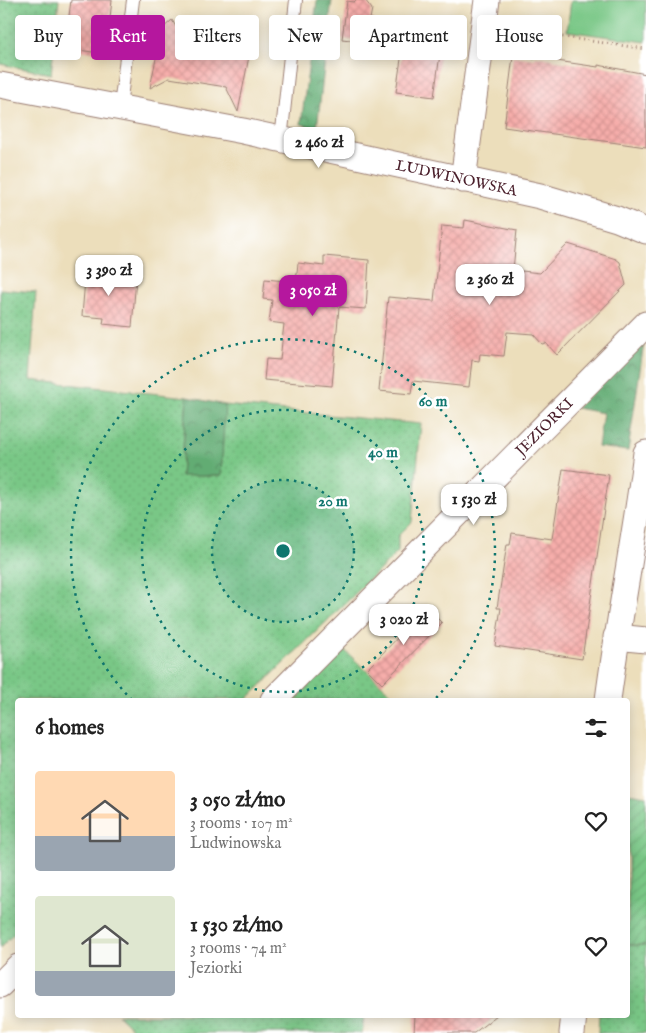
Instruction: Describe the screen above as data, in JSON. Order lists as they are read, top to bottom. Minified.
{"streets":{"street":["LUDWINOWSKA","JEZIORKI"]},"page":{"chip":["Buy","Rent","Filters","New","Apartment","House"],"price":["2 460 zł","3 390 zł","2 360 zł","3 050 zł","1 530 zł","3 020 zł"],"heading":"6 homes","list":[{"name":"3 050 zł/mo","note":"3 rooms · 107 m² · Ludwinowska"},{"name":"1 530 zł/mo","note":"3 rooms · 74 m² · Jeziorki"}]},"rings":["60 m","40 m","20 m"]}
